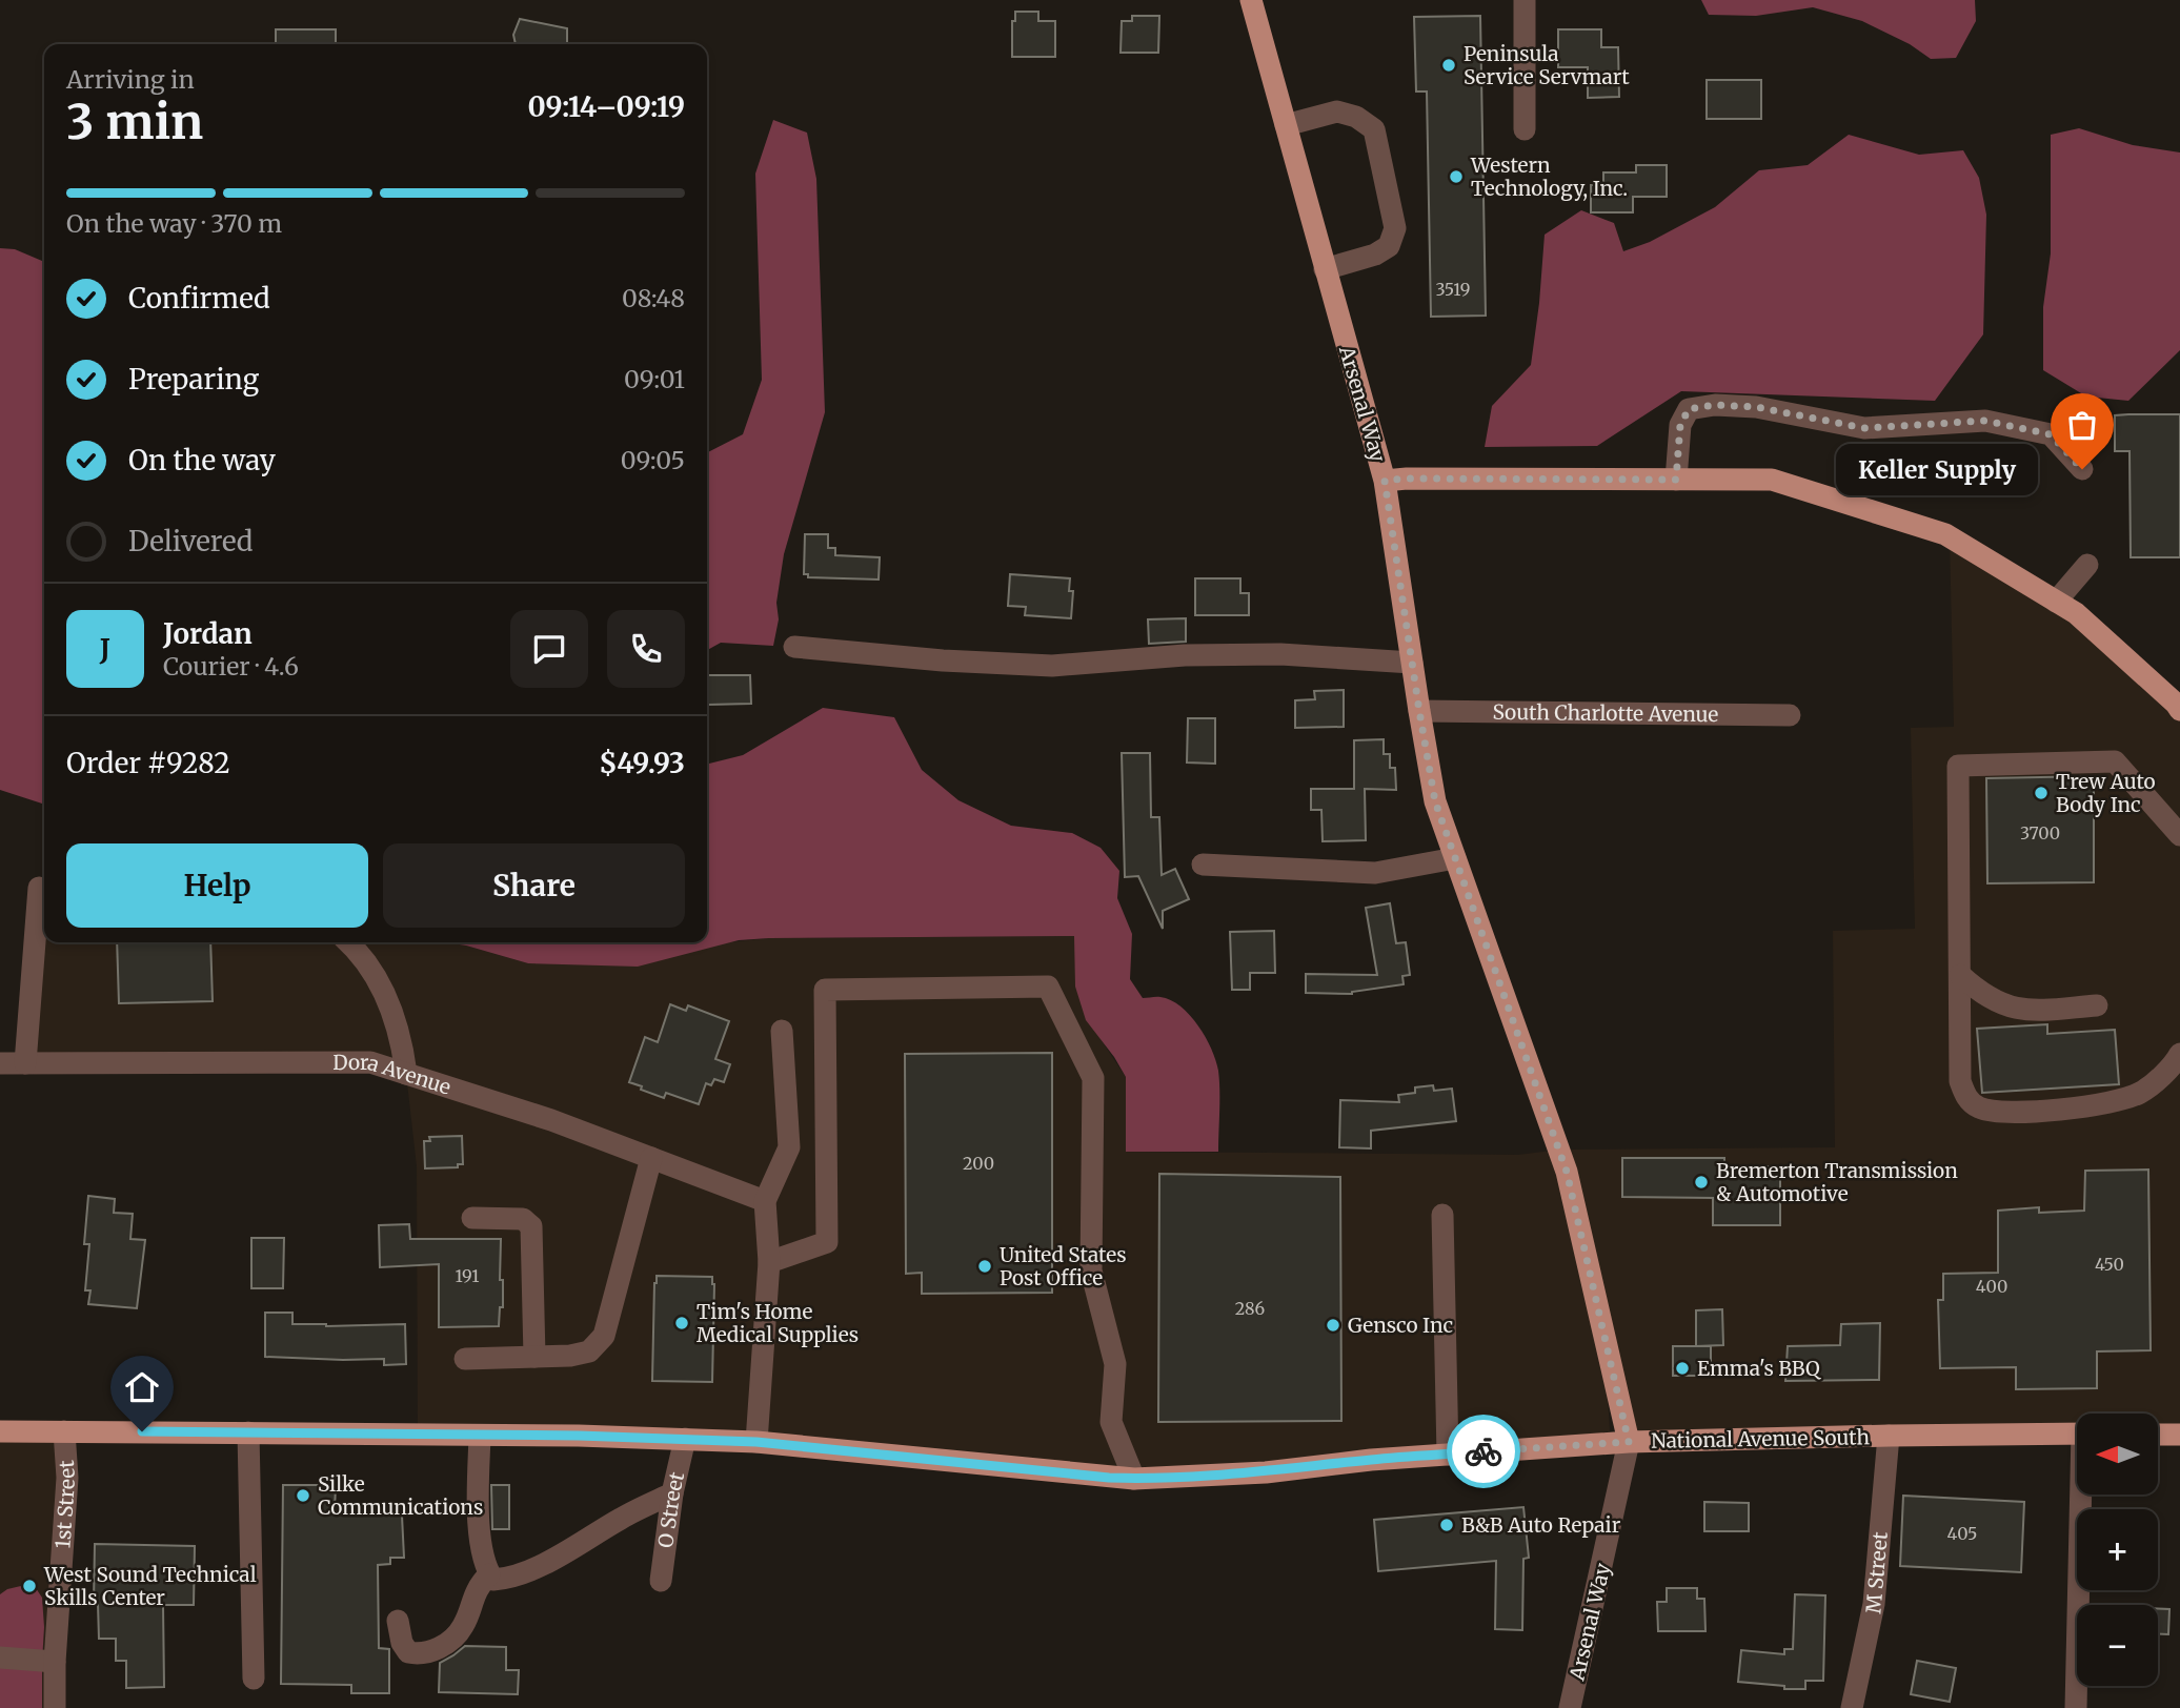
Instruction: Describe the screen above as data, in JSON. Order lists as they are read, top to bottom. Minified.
{"streets":{"main road":["Arsenal Way","National Avenue South"],"street":["South Charlotte Avenue","Dora Avenue","1st Street","O Street","M Street"]},"crossings":[["Arsenal Way","South Charlotte Avenue"],["Arsenal Way","National Avenue South"],["National Avenue South","1st Street"],["National Avenue South","O Street"],["National Avenue South","M Street"]],"places":["Peninsula Service Servmart","Western Technology, Inc.","Keller Supply","Trew Auto Body Inc","Bremerton Transmission & Automotive","United States Post Office","Tim's Home Medical Supplies","Gensco Inc","Emma's BBQ","Silke Communications","B&B Auto Repair","West Sound Technical Skills Center"],"house_numbers":["3519","3700","200","450","191","400","286","405"],"north":"left","page":{"heading":["3 min","Arriving in","09:14–09:19"],"panel":["Jordan","Courier · 4.6","Order #9282","$49.93"],"bar":"On the way · 370 m","list":[["Confirmed","08:48"],["Preparing","09:01"],["On the way","09:05"],"Delivered"],"bubble":"Keller Supply","round":"J","buttons":["Help","Share"],"map_buttons":["+","−"]}}
